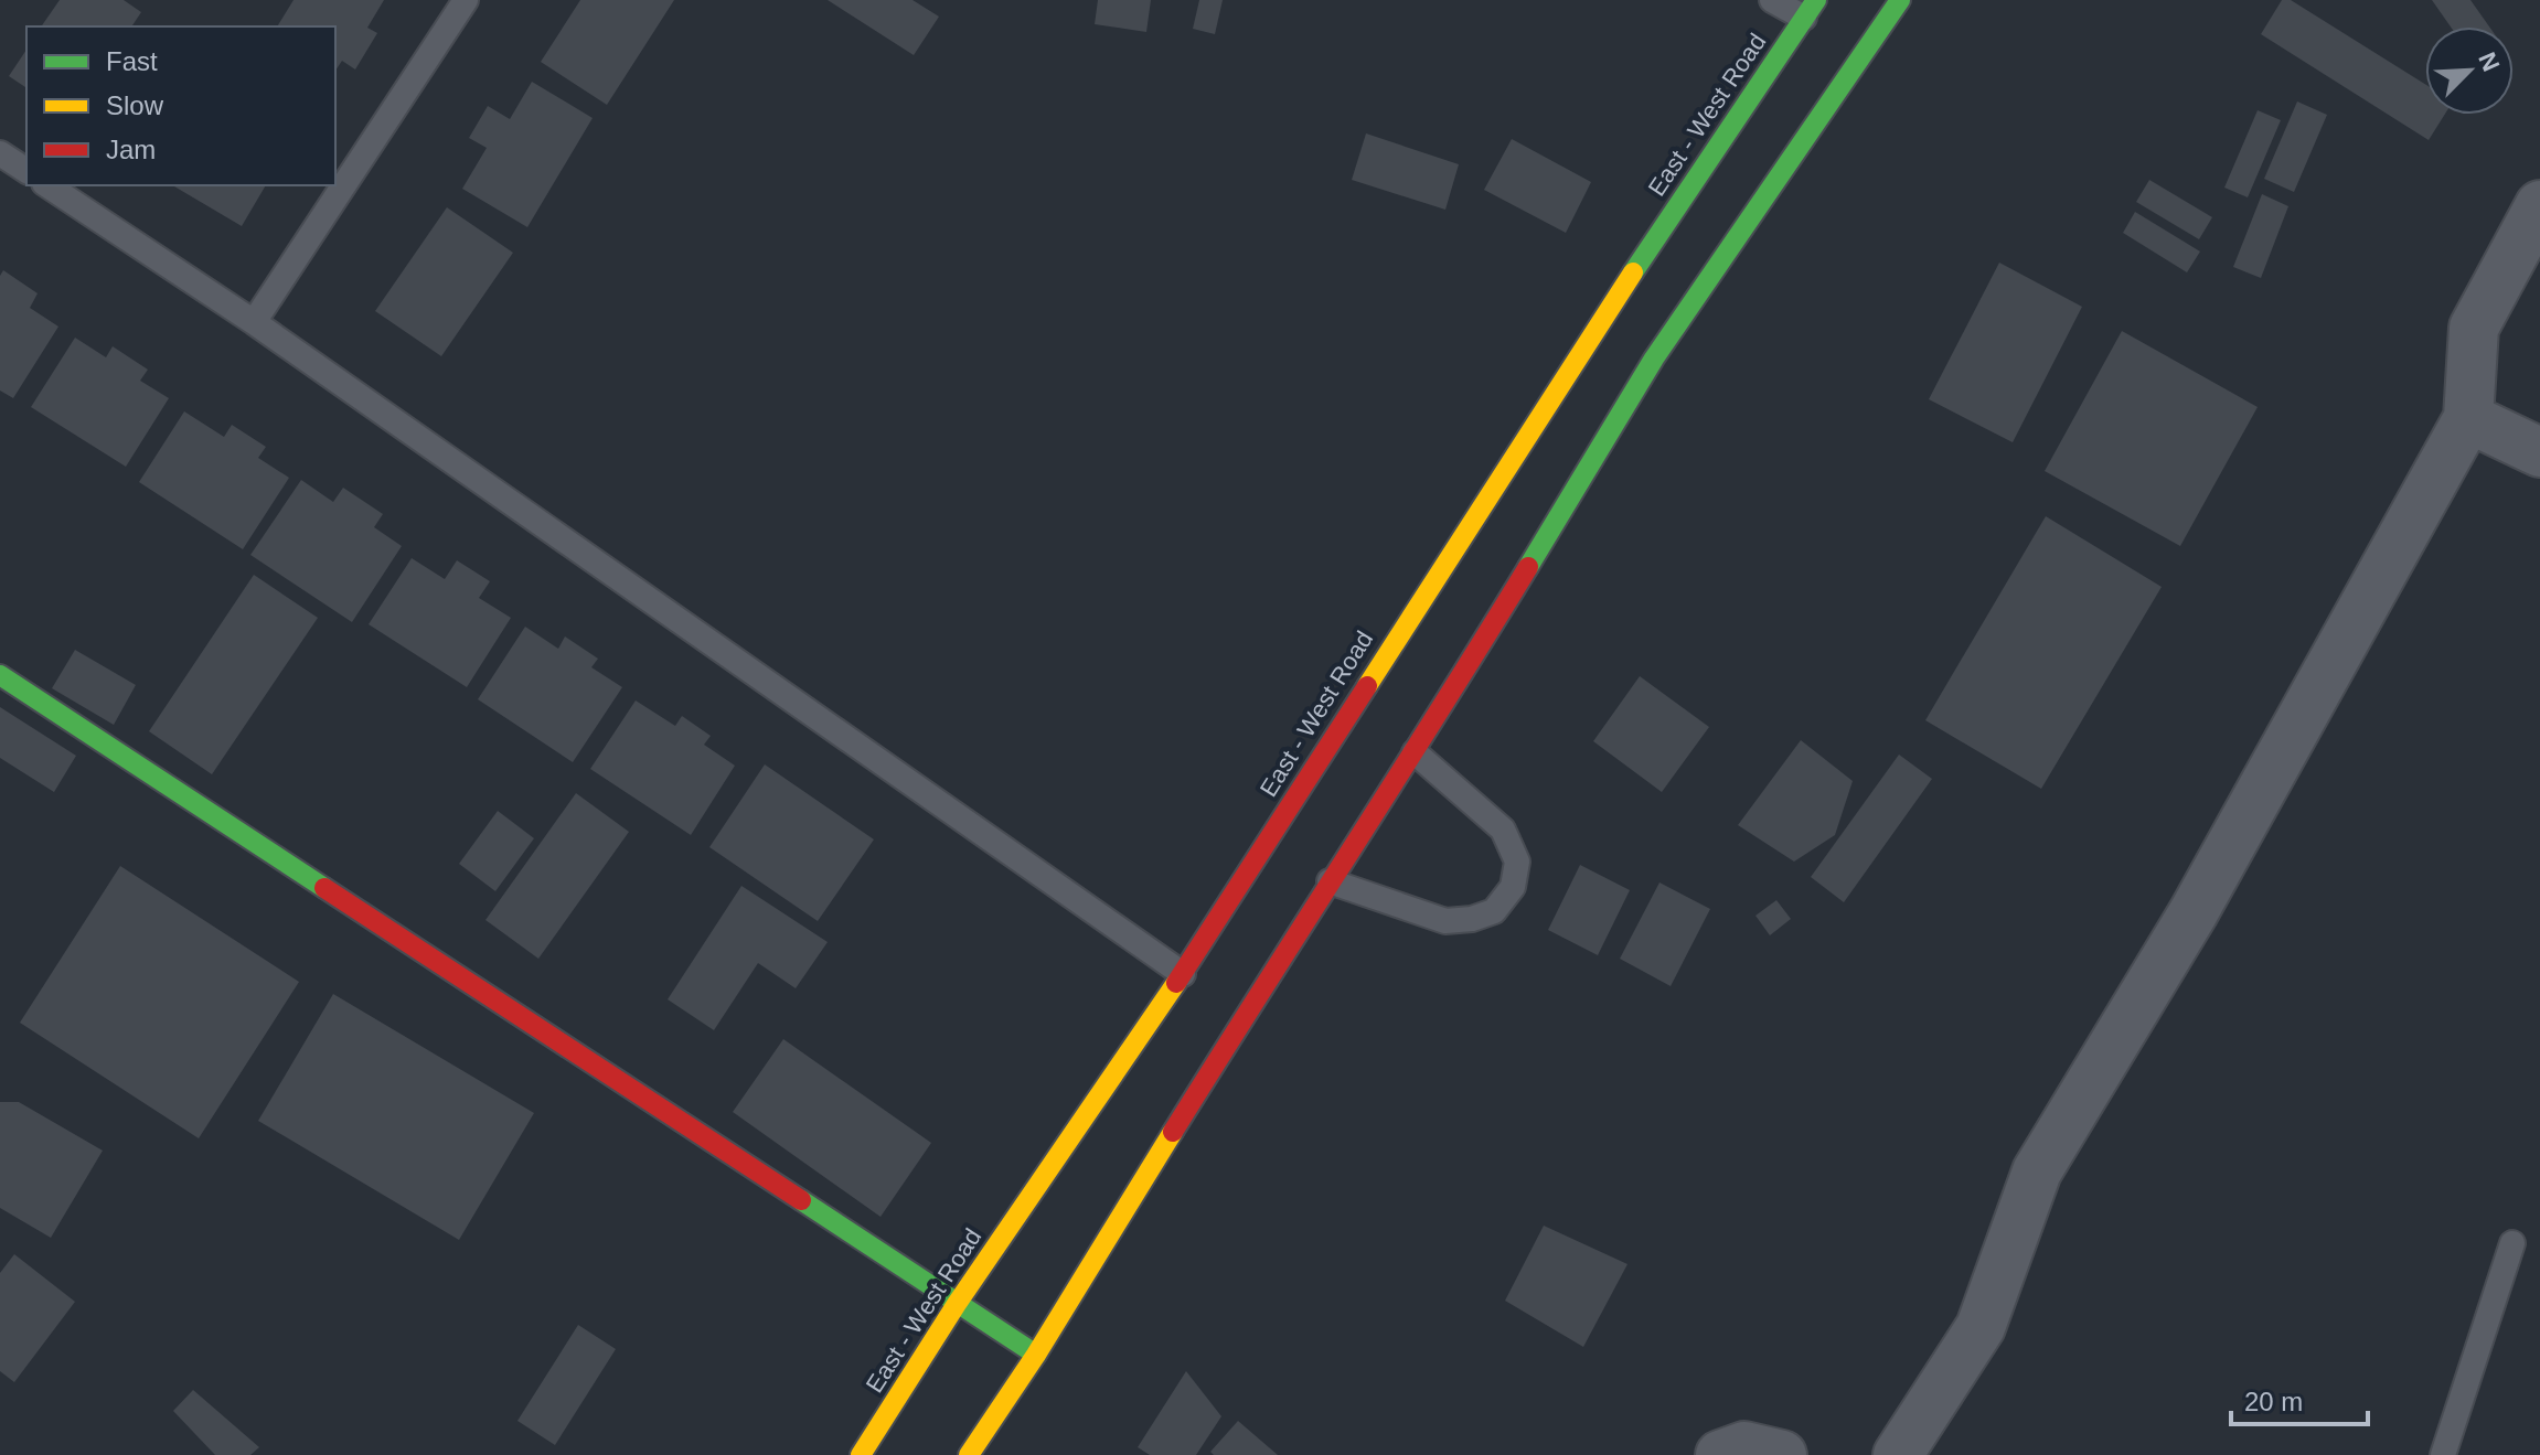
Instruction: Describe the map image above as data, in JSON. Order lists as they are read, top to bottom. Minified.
{"streets":{"main road":["East - West Road"]},"legend":["Fast","Slow","Jam"],"scale_bar":"20 m","north":"top right"}
